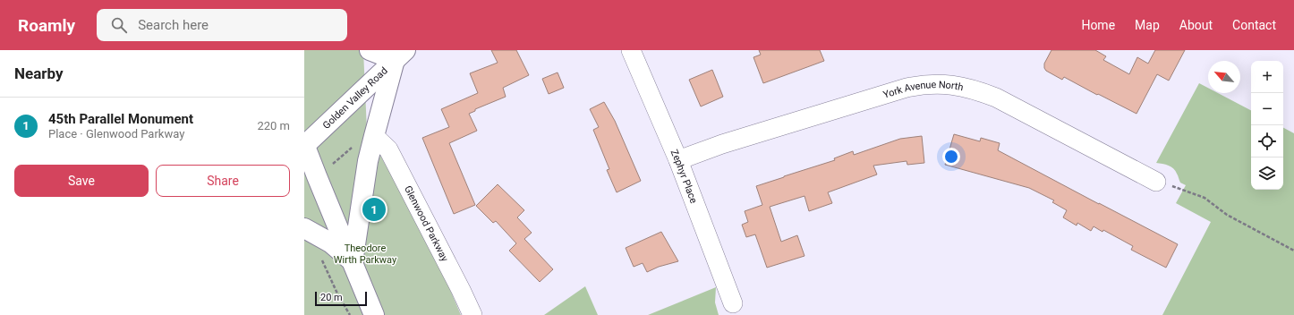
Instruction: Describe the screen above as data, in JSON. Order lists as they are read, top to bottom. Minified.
{"streets":{"street":["York Avenue North","Golden Valley Road","Zephyr Place","Glenwood Parkway"]},"crossings":[["York Avenue North","Zephyr Place"]],"parks":["Theodore Wirth Parkway"],"scale_bar":"20 m","north":"top left","page":{"header":"Roamly","search":"Search here","nav":["Home","Map","About","Contact"],"heading":"Nearby","map_buttons":["+","−"],"list":[{"mark":"1","name":"45th Parallel Monument","note":"Place · Glenwood Parkway","value":"220 m"}],"buttons":["Save","Share"],"pins":"1","scale":"20 m"}}
